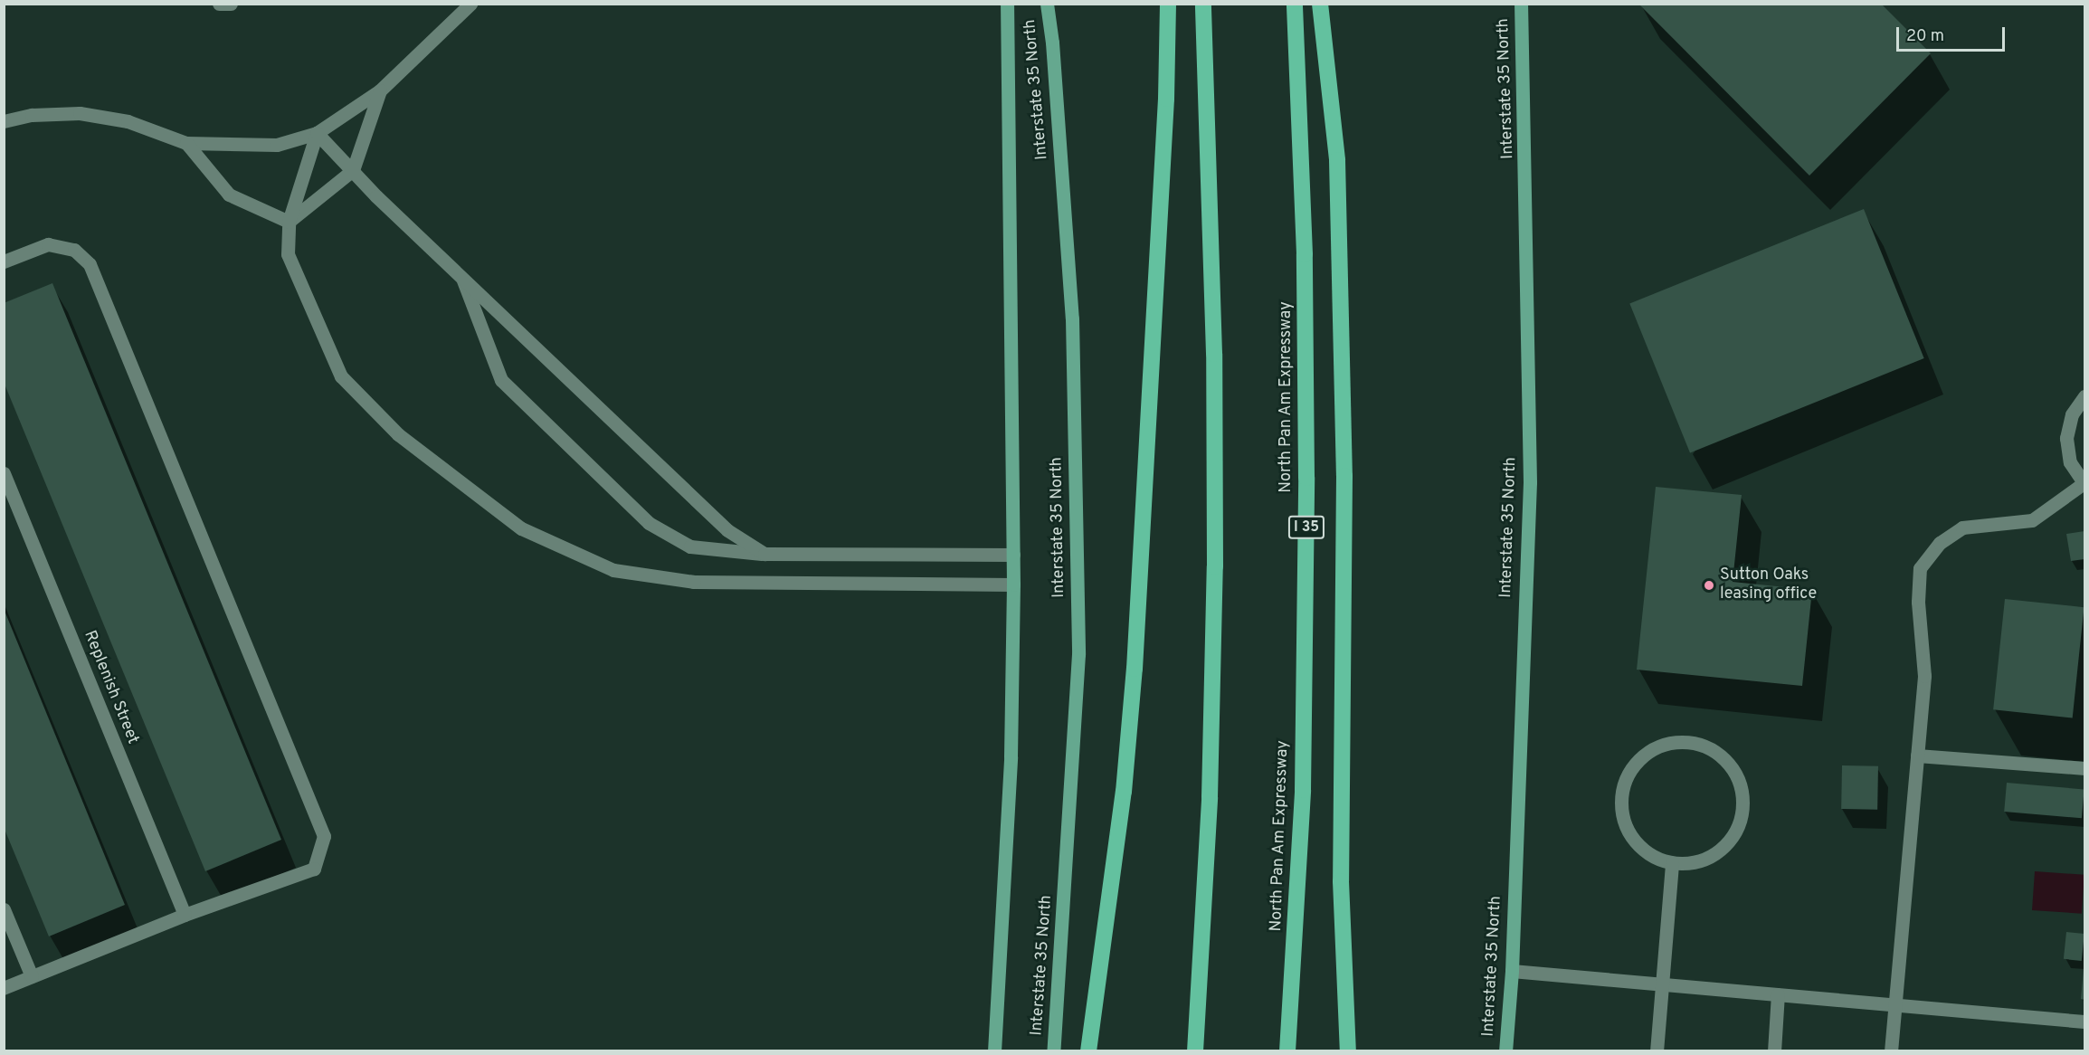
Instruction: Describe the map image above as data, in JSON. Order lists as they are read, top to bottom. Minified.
{"streets":{"highway":["North Pan Am Expressway","I 35"],"main road":["Interstate 35 North"],"street":["Replenish Street"]},"places":["Sutton Oaks leasing office"],"scale_bar":"20 m"}
